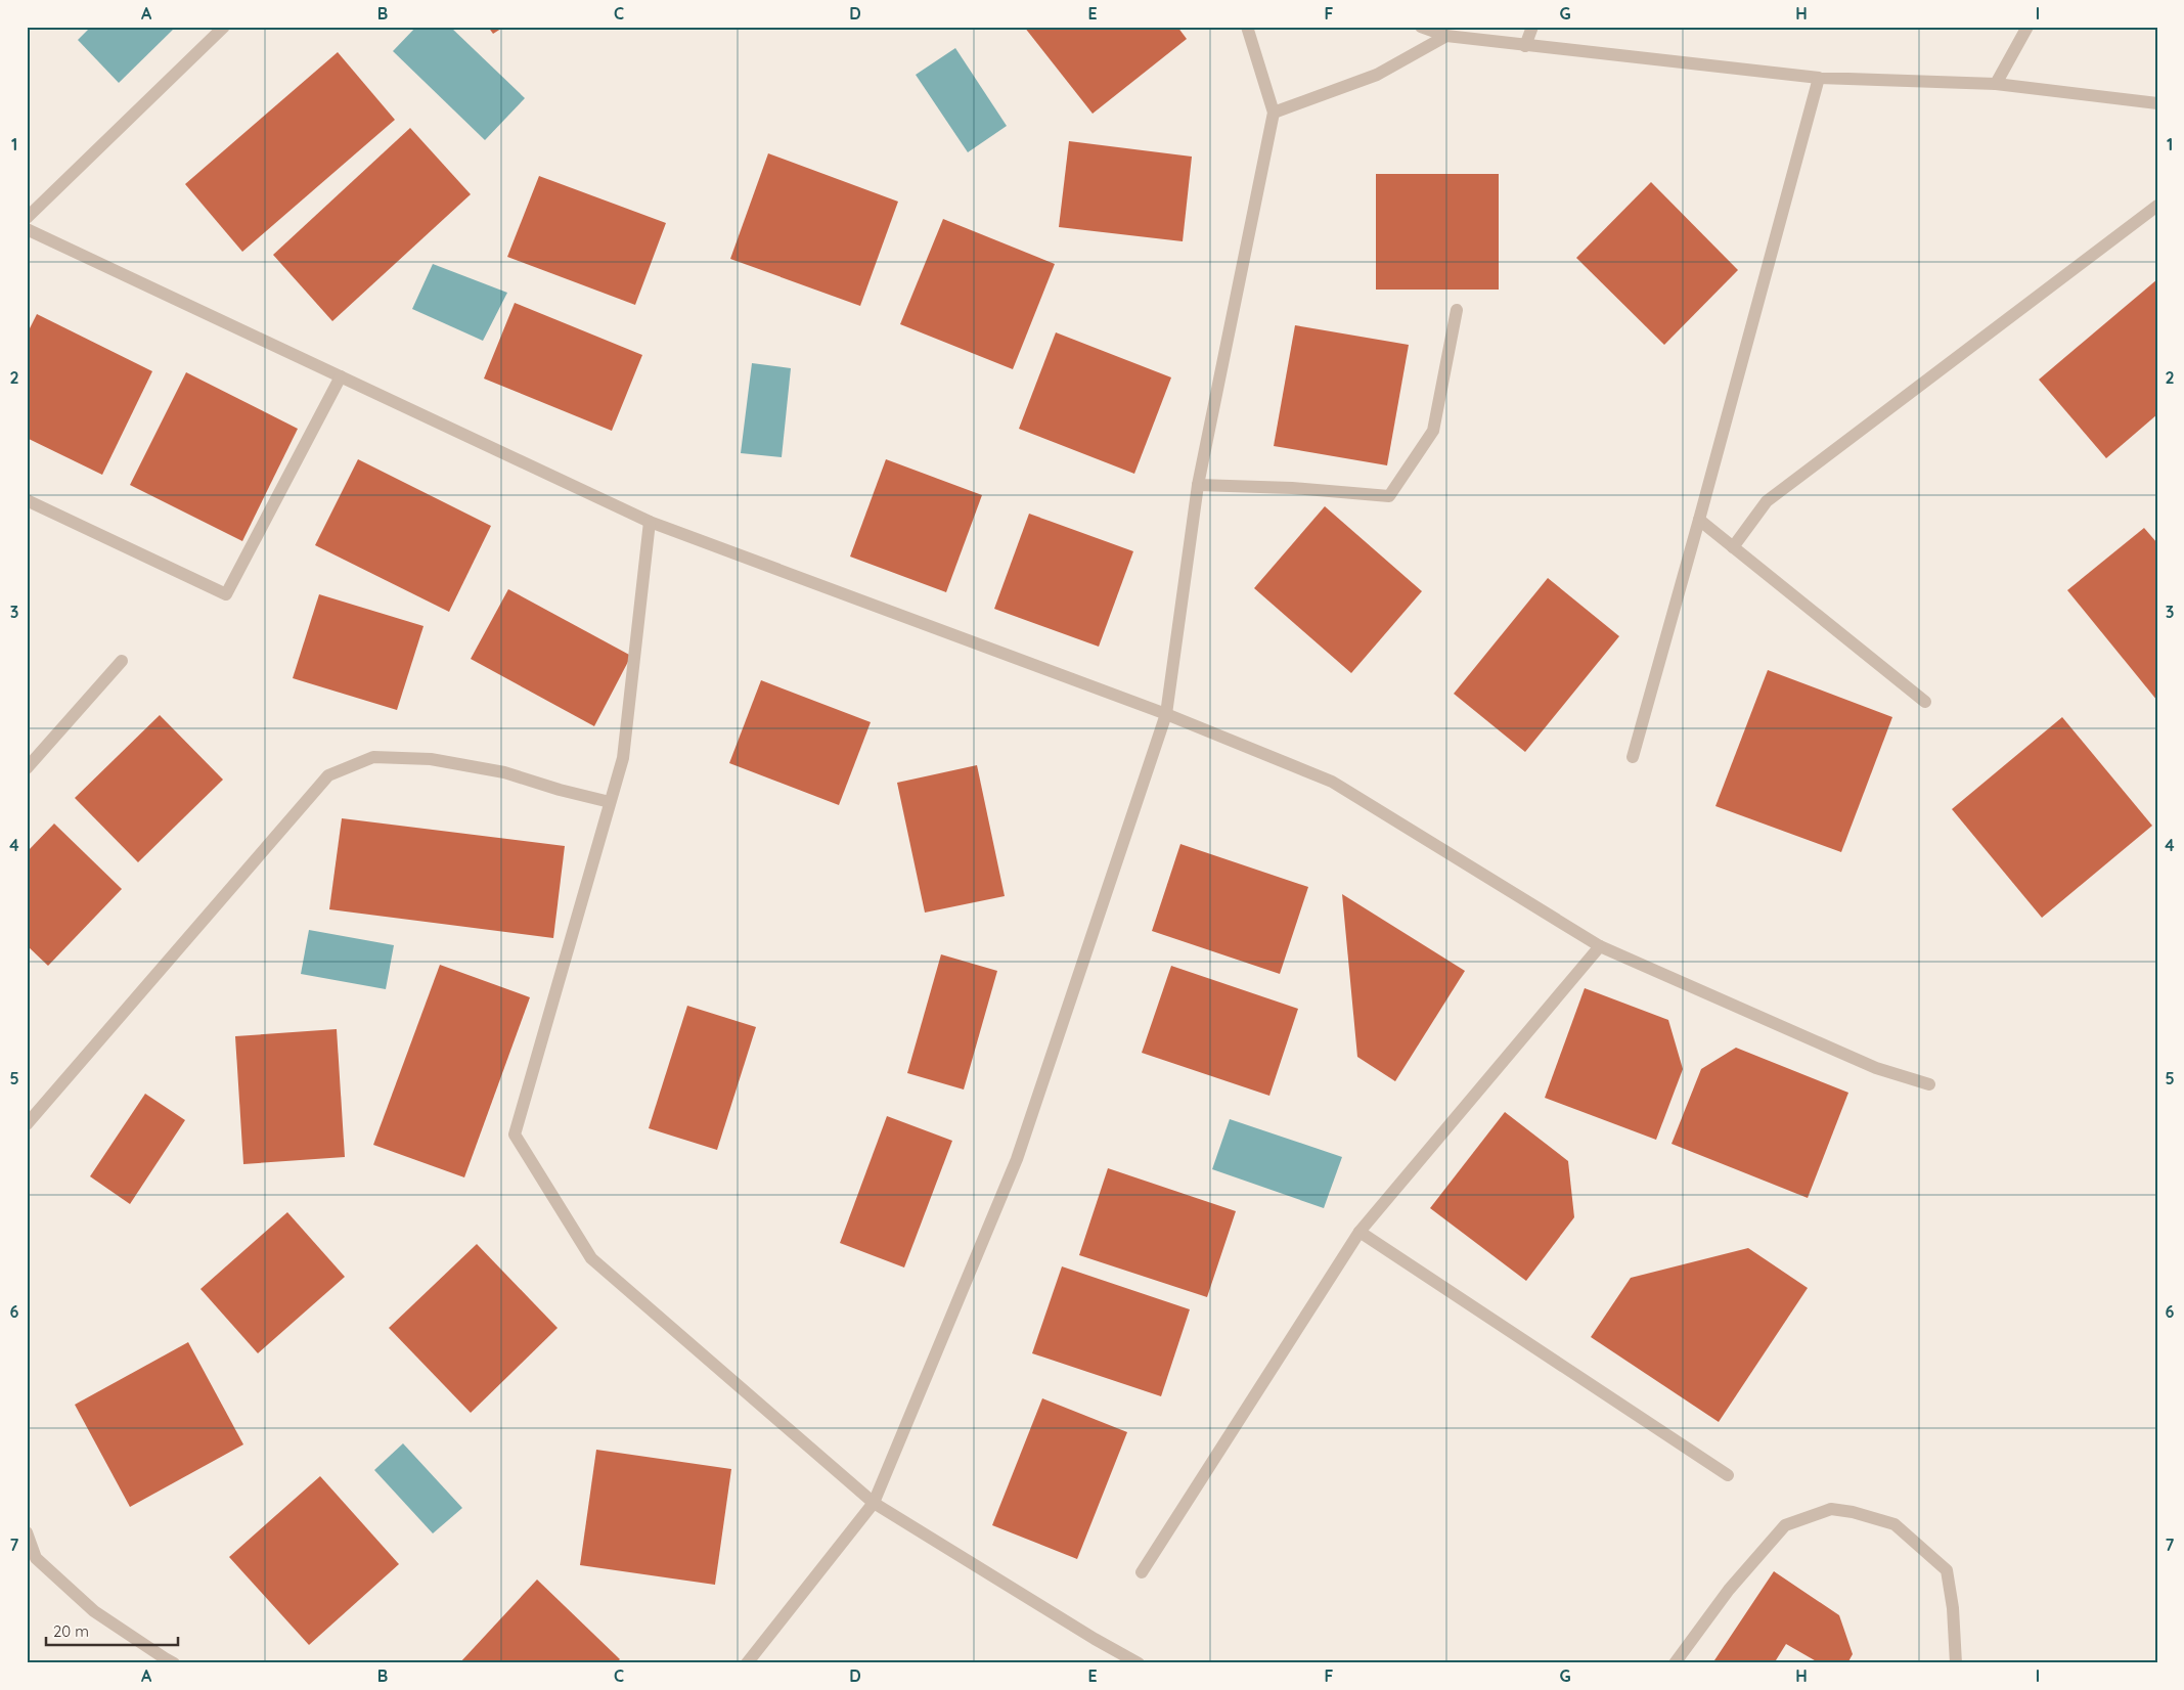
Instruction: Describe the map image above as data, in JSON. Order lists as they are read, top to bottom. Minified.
{"scale_bar":"20 m","grid":{"columns":["A","B","C","D","E","F","G","H","I"],"rows":["1","2","3","4","5","6","7"]}}
